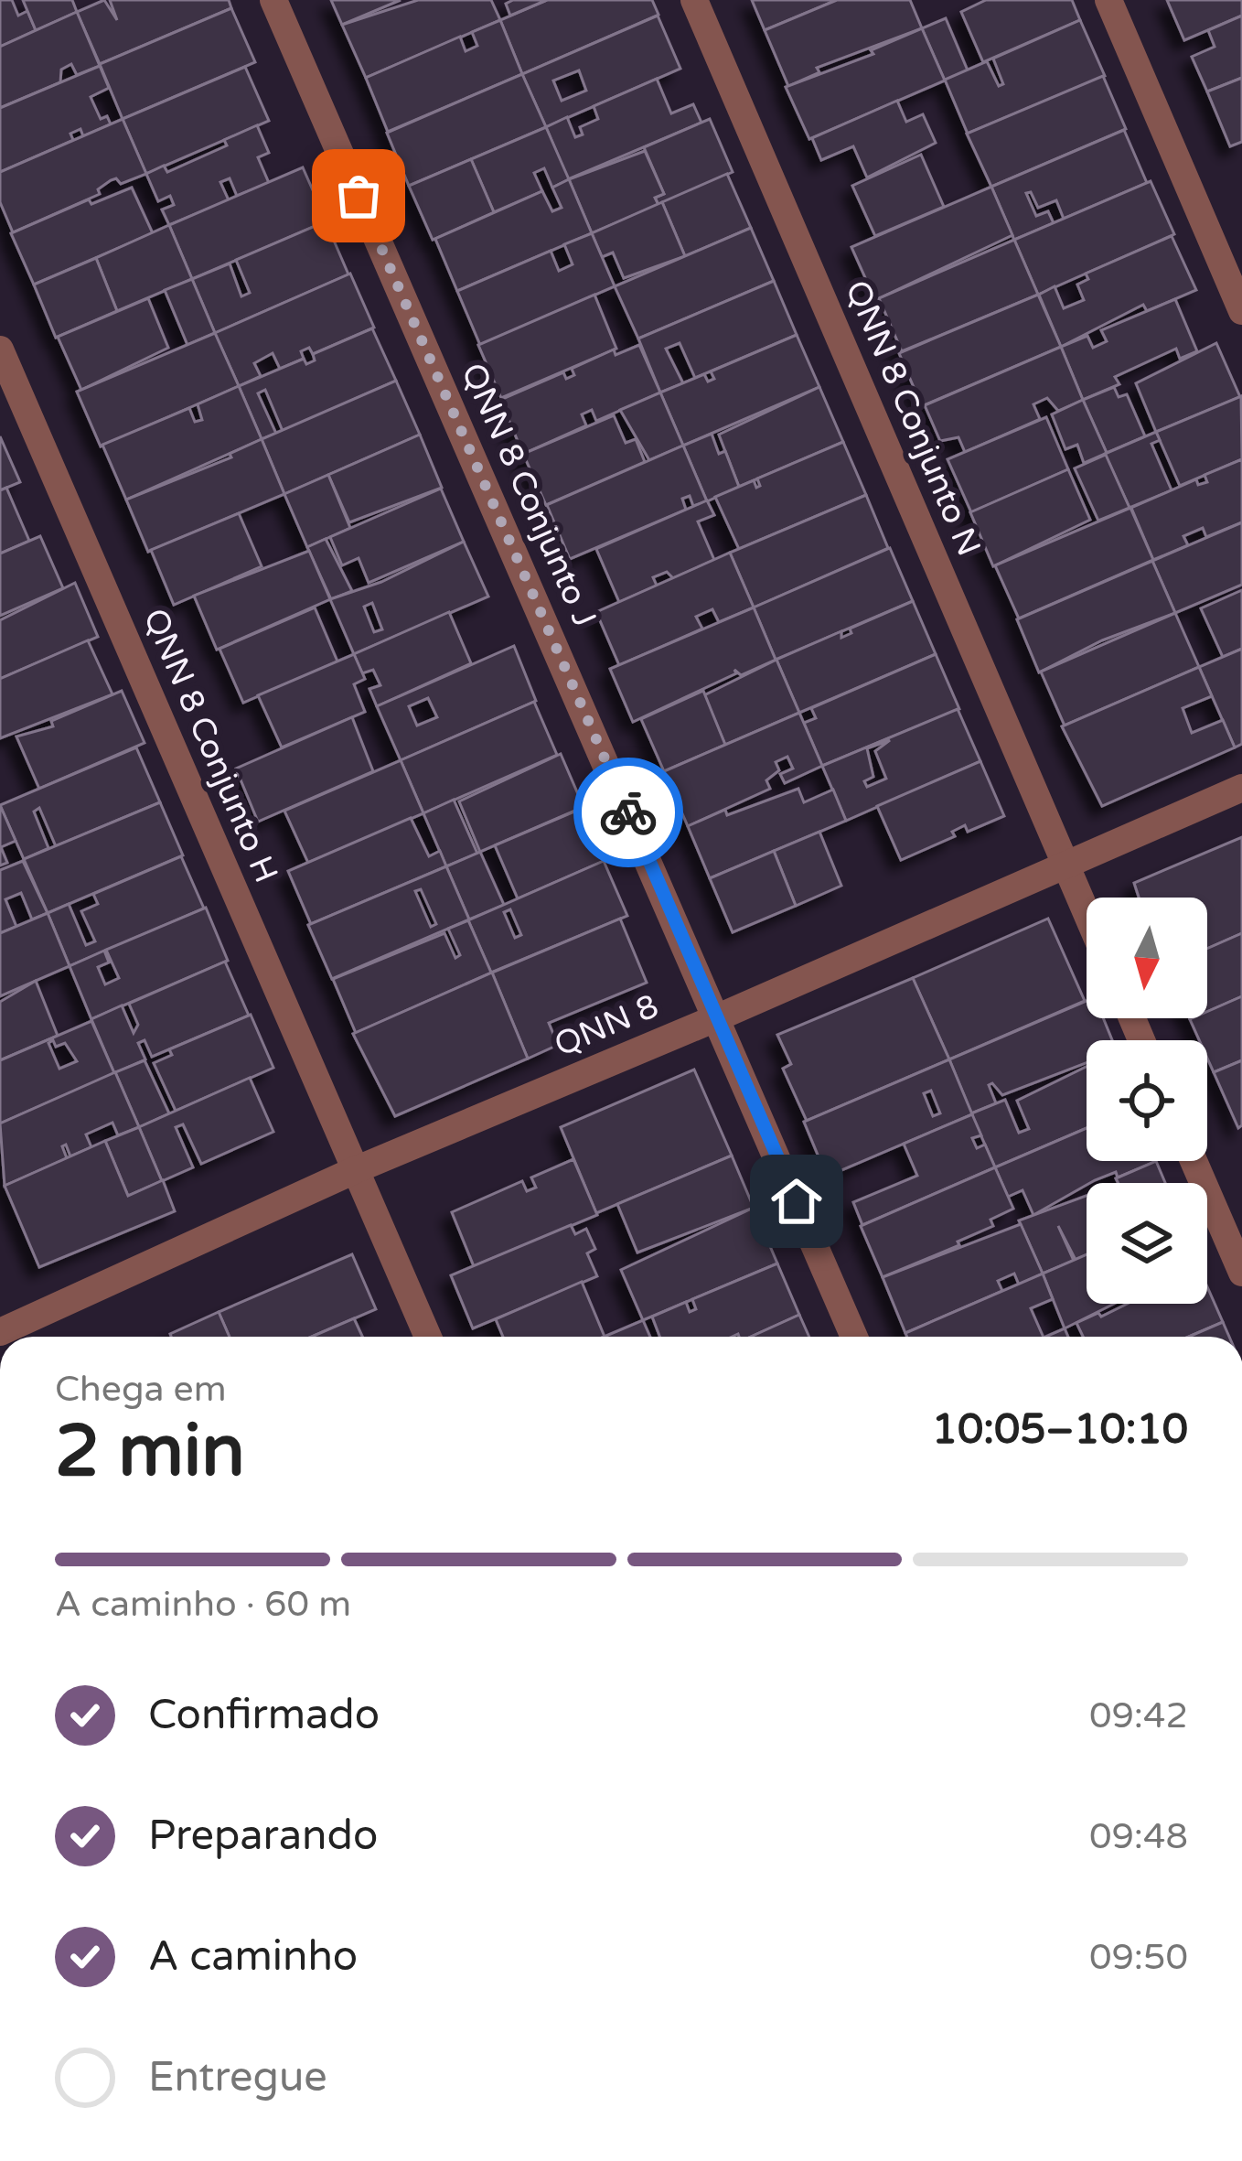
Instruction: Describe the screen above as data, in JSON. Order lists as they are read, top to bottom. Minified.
{"streets":{"street":["QNN 8 Conjunto N","QNN 8 Conjunto J","QNN 8 Conjunto H","QNN 8"]},"crossings":[["QNN 8 Conjunto N","QNN 8"],["QNN 8 Conjunto J","QNN 8"],["QNN 8 Conjunto H","QNN 8"]],"north":"bottom","page":{"heading":["2 min","Chega em","10:05–10:10"],"bar":"A caminho · 60 m","list":[["Confirmado","09:42"],["Preparando","09:48"],["A caminho","09:50"],"Entregue"]}}
